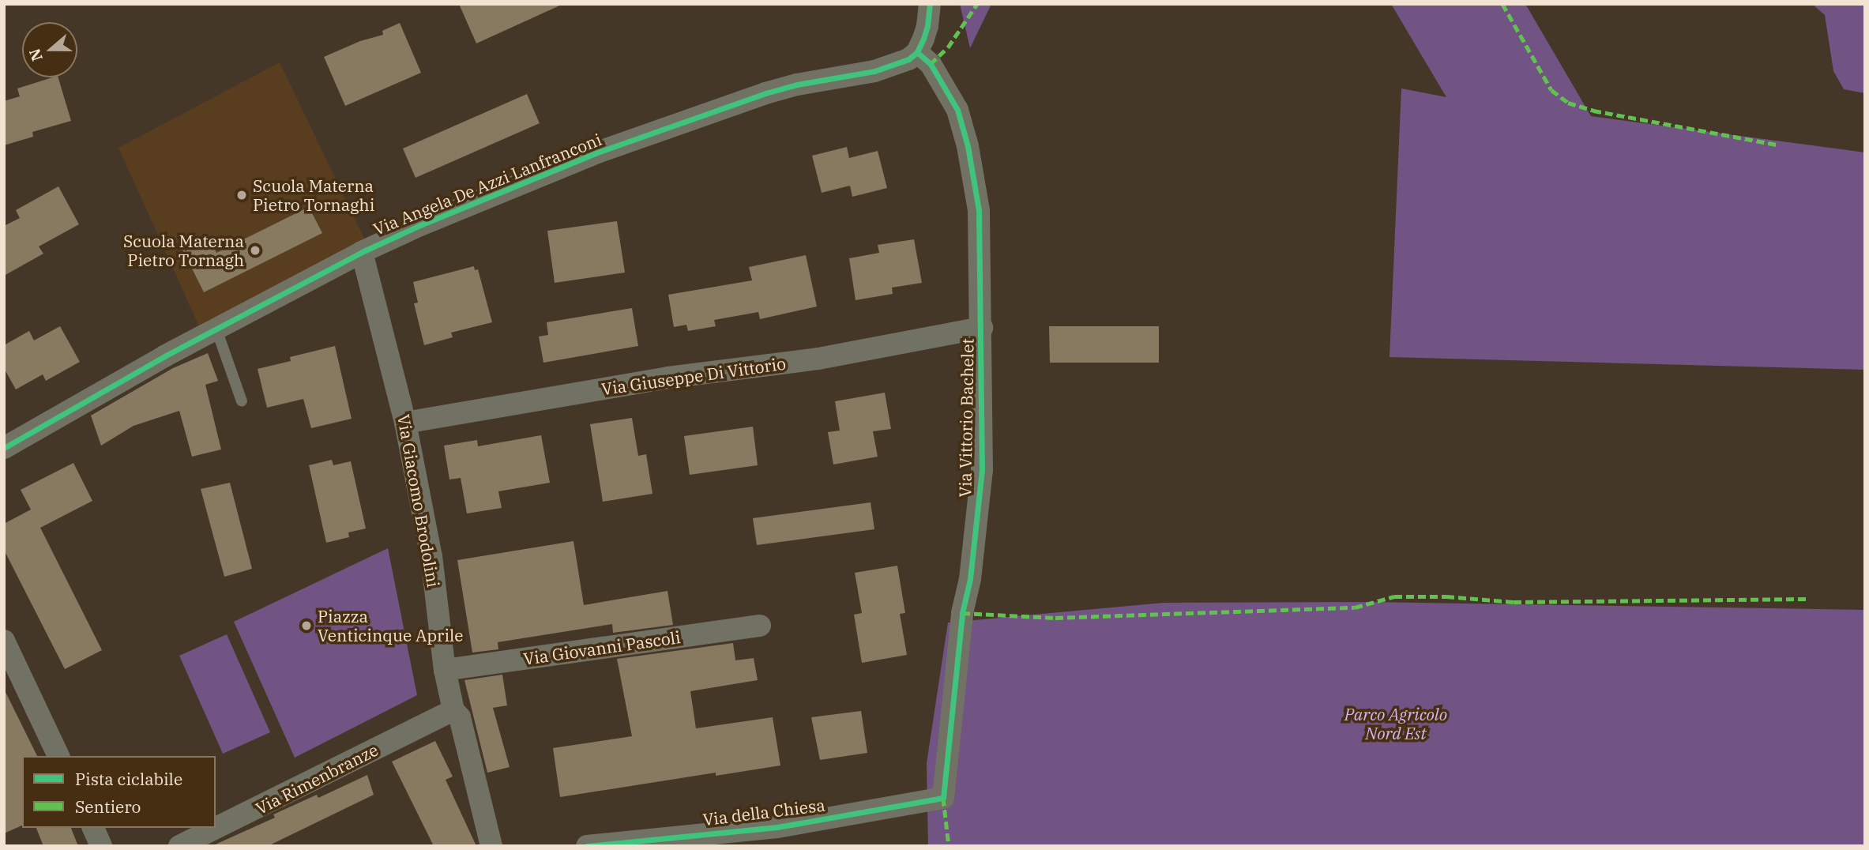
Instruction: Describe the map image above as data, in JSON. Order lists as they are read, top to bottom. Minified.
{"streets":{"street":["Via Angela De Azzi Lanfranconi","Via Giuseppe Di Vittorio","Via Vittorio Bachelet","Via Giacomo Brodolini","Via Giovanni Pascoli","Via Rimenbranze","Via della Chiesa"]},"crossings":[["Via Angela De Azzi Lanfranconi","Via Vittorio Bachelet"],["Via Angela De Azzi Lanfranconi","Via Giacomo Brodolini"],["Via Giuseppe Di Vittorio","Via Vittorio Bachelet"],["Via Giuseppe Di Vittorio","Via Giacomo Brodolini"],["Via Vittorio Bachelet","Via della Chiesa"],["Via Giacomo Brodolini","Via Giovanni Pascoli"],["Via Giacomo Brodolini","Via Rimenbranze"]],"parks":["Parco Agricolo Nord Est"],"places":["Scuola Materna Pietro Tornaghi","Scuola Materna Pietro Tornagh","Piazza Venticinque Aprile"],"legend":["Pista ciclabile","Sentiero"],"north":"left"}
